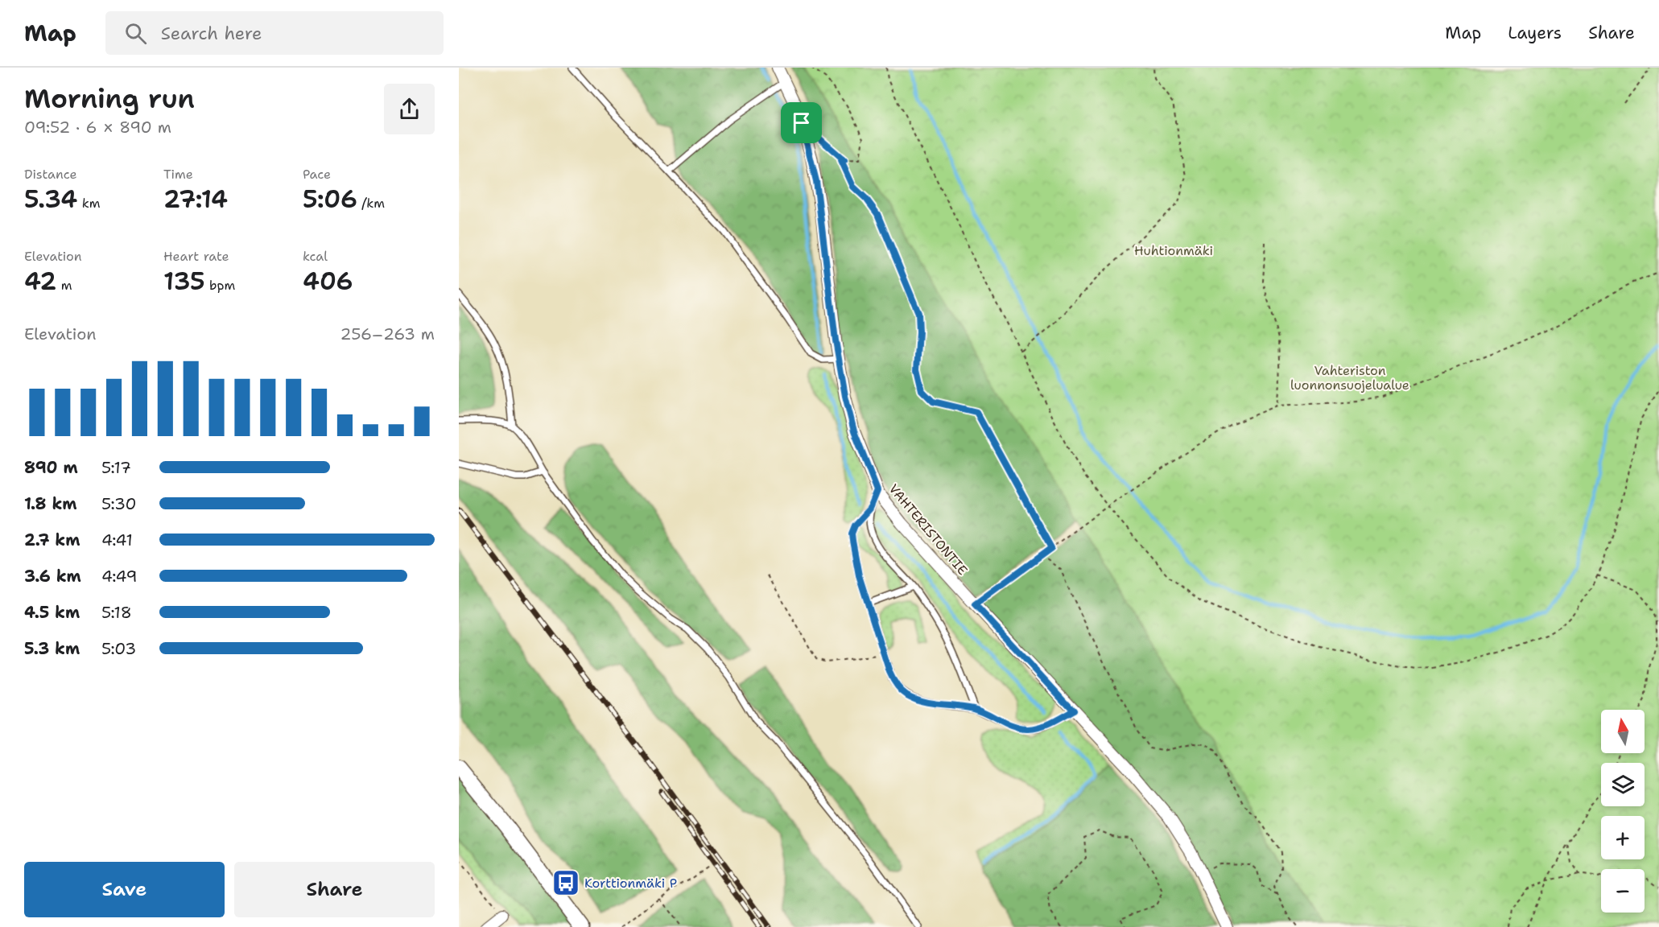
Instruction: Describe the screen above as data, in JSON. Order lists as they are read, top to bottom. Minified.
{"streets":{"street":["VAHTERISTONTIE"]},"parks":["Huhtionmäki","Vahteriston luonnonsuojelualue"],"places":{"bus stop":["Korttionmäki P"]},"north":"top","page":{"header":"Map","search":"Search here","nav":["Map","Layers","Share"],"heading":["Morning run","09:52 · 6 × 890 m"],"stats":[["Distance","5.34 km"],["Time","27:14"],["Pace","5:06 /km"],["Elevation","42 m"],["Heart rate","135 bpm"],["kcal","406"]],"chart":["Elevation","256–263 m"],"list":[{"name":"890 m","note":"5:17"},{"name":"1.8 km","note":"5:30"},{"name":"2.7 km","note":"4:41"},{"name":"3.6 km","note":"4:49"},{"name":"4.5 km","note":"5:18"},{"name":"5.3 km","note":"5:03"}],"map_buttons":["+","−"],"buttons":["Save","Share"]}}
